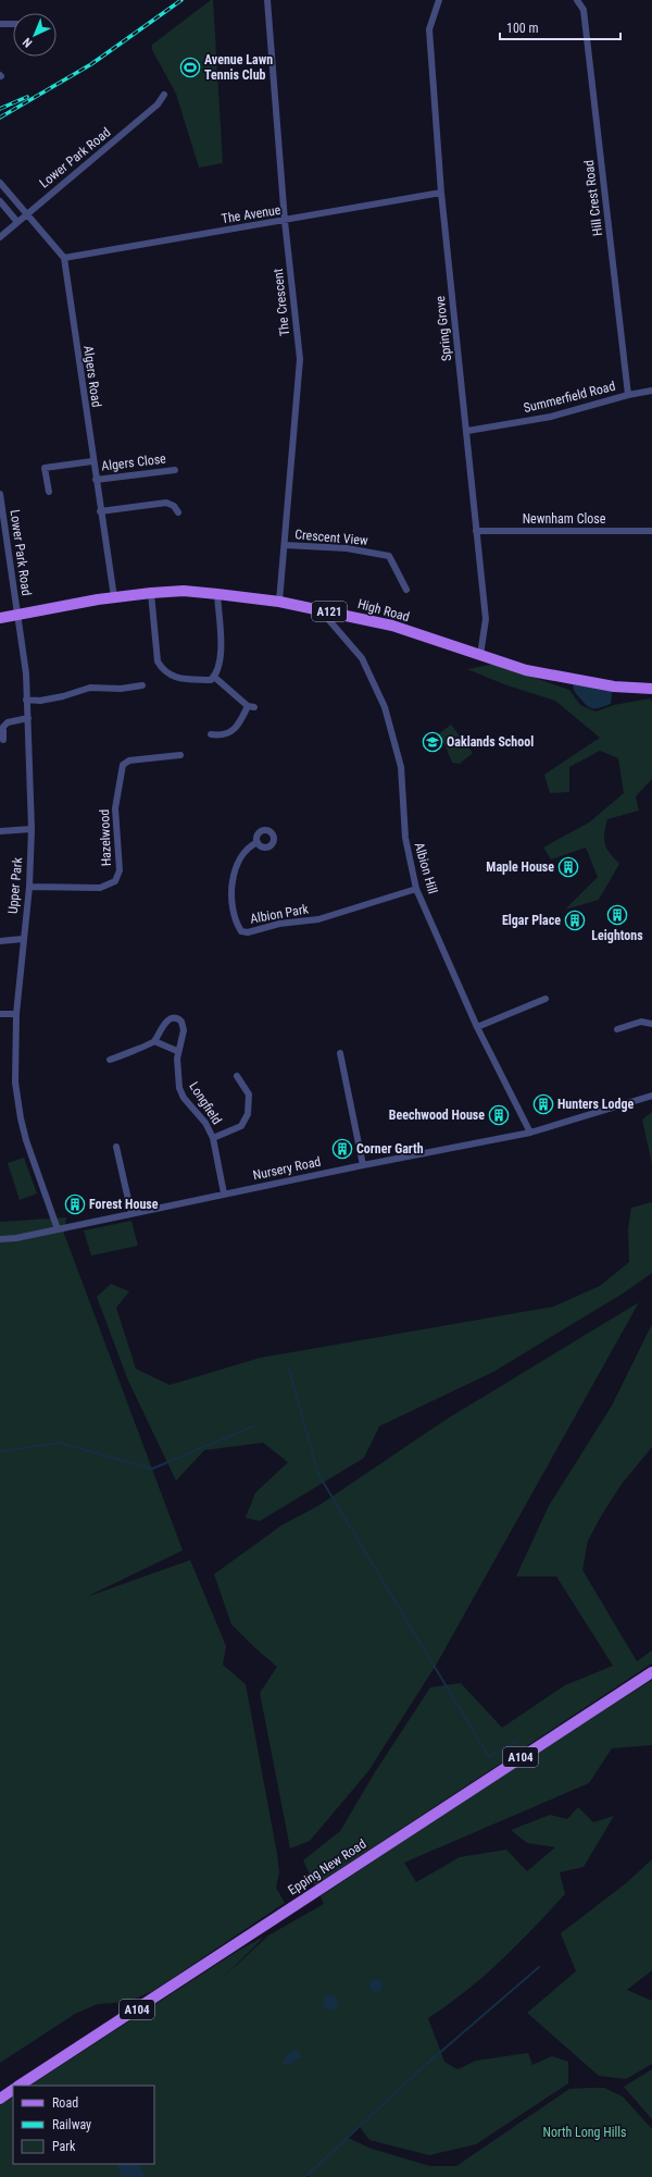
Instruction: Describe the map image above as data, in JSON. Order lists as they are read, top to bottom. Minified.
{"streets":{"main road":["High Road","A121","A104","Epping New Road"],"street":["Lower Park Road","Hill Crest Road","The Avenue","The Crescent","Spring Grove","Algers Road","Summerfield Road","Algers Close","Newnham Close","Crescent View","Hazelwood","Albion Hill","Upper Park","Albion Park","Longfield","Nursery Road"]},"crossings":[["Lower Park Road","High Road"],["Lower Park Road","Upper Park"],["Hill Crest Road","Summerfield Road"],["The Avenue","The Crescent"],["The Avenue","Spring Grove"],["The Avenue","Algers Road"],["The Crescent","Crescent View"],["The Crescent","High Road"],["Spring Grove","Summerfield Road"],["Spring Grove","Newnham Close"],["Spring Grove","High Road"],["Algers Road","Algers Close"],["Algers Road","High Road"],["High Road","Albion Hill"],["High Road","Upper Park"],["Hazelwood","Upper Park"],["Albion Hill","Albion Park"],["Albion Hill","Nursery Road"],["Upper Park","Nursery Road"],["Longfield","Nursery Road"]],"parks":["North Long Hills"],"places":{"sports":["Avenue Lawn Tennis Club"],"school or university":["Oaklands School"],"building":["Maple House","Leightons","Elgar Place","Hunters Lodge","Beechwood House","Corner Garth","Forest House"]},"legend":["Road","Railway","Park"],"scale_bar":"100 m","north":"bottom left"}
